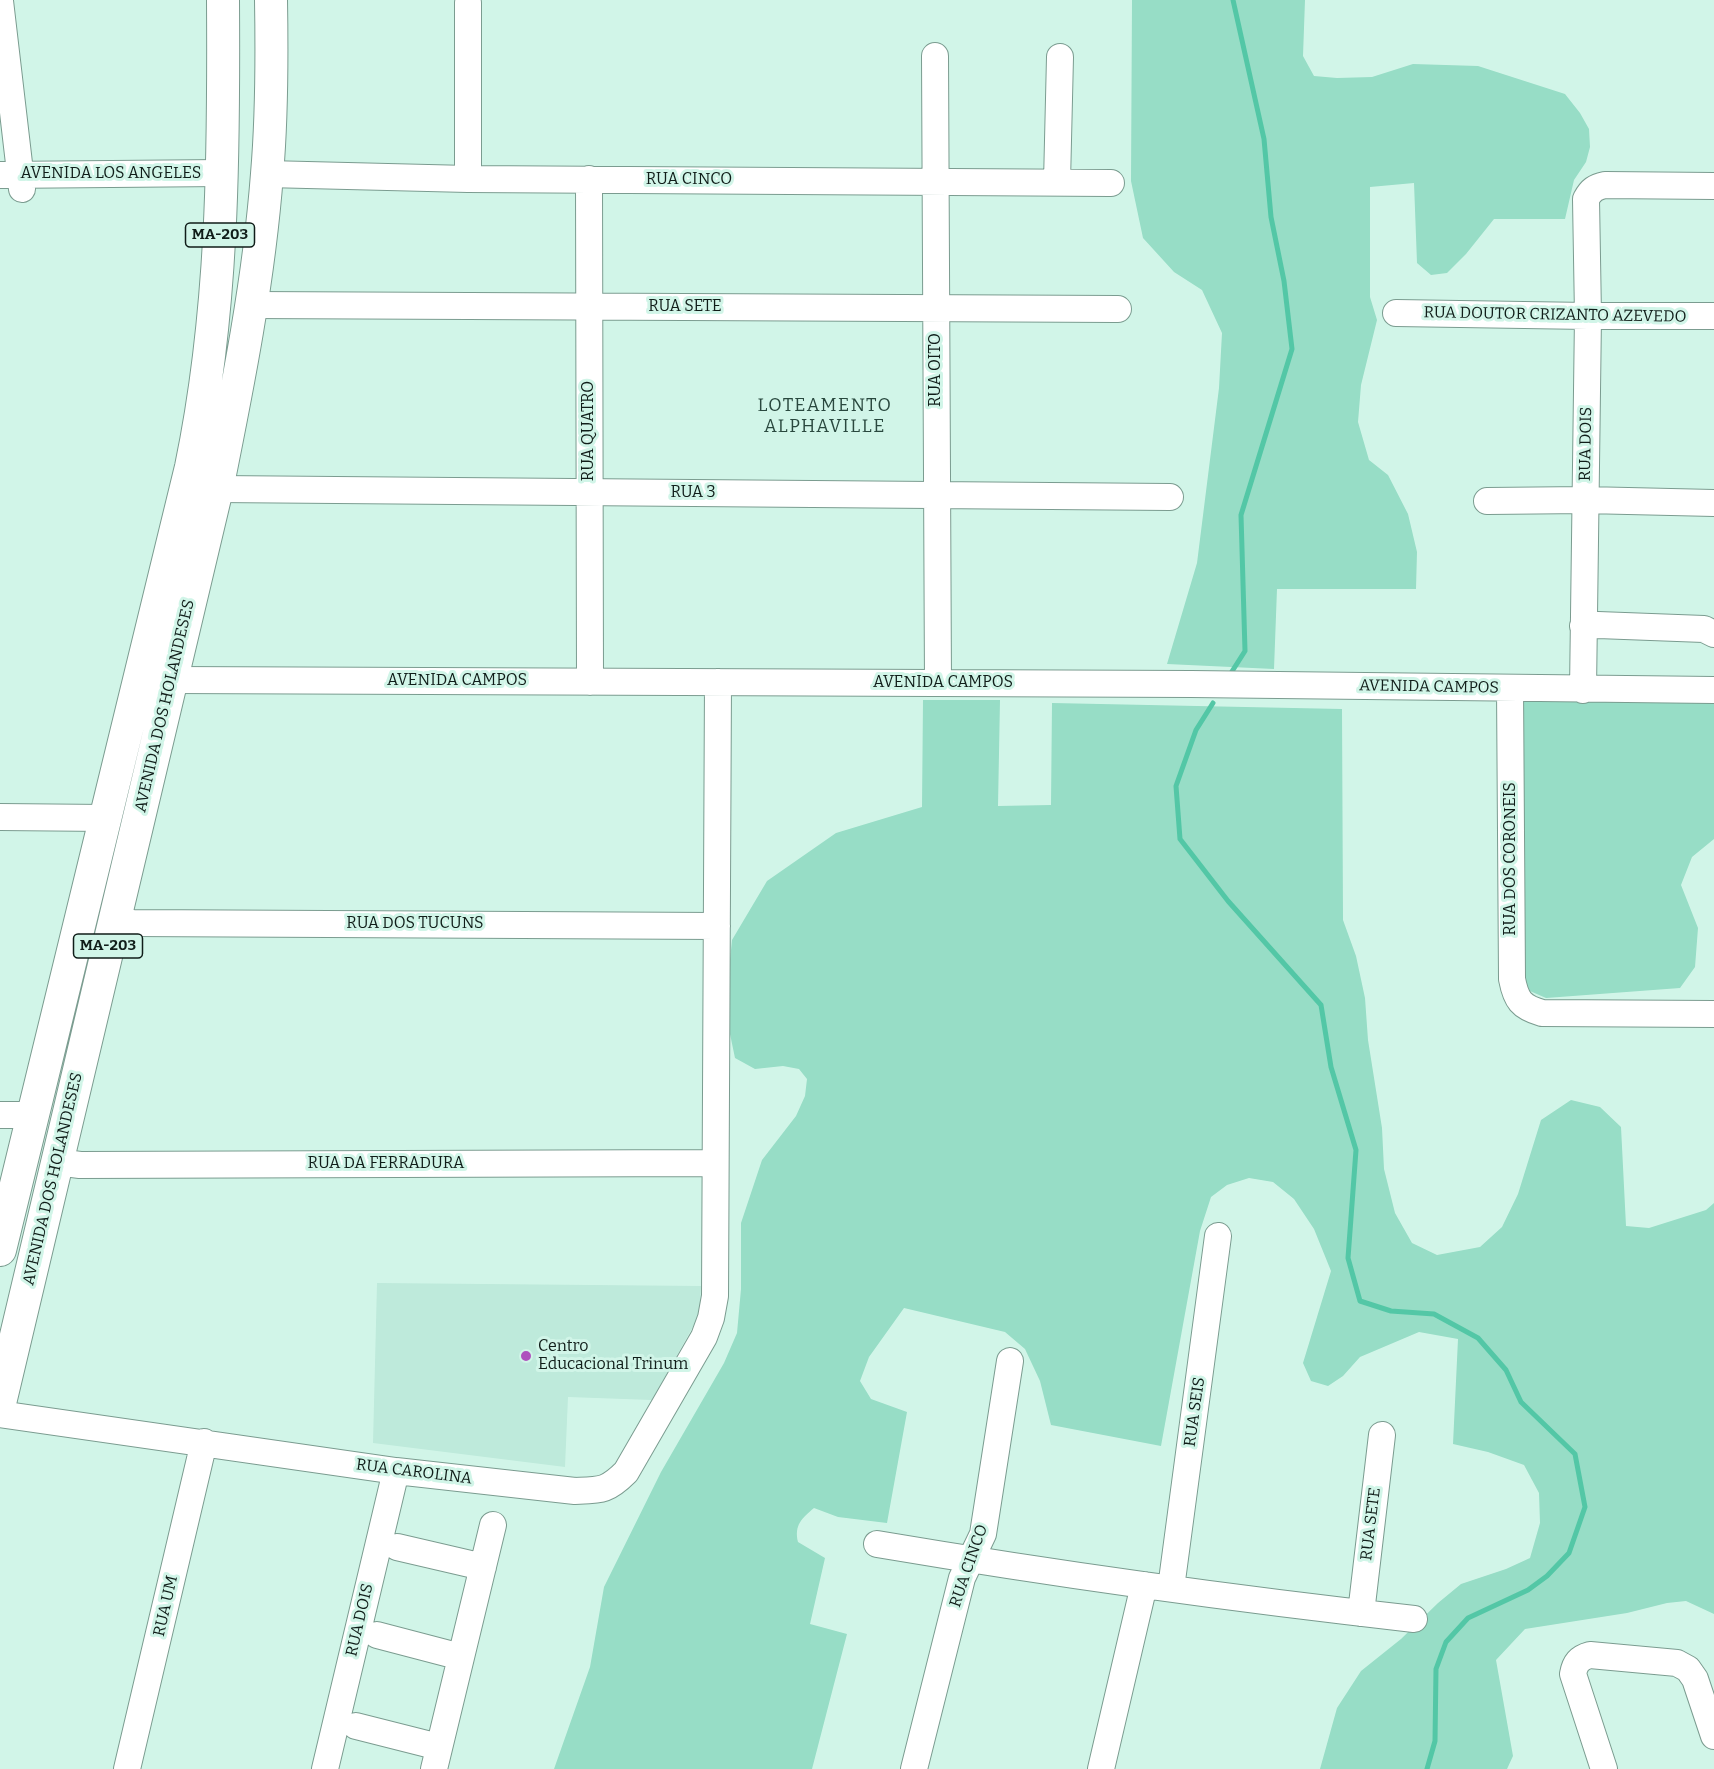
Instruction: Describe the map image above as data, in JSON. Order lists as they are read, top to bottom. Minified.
{"streets":{"main road":["MA-203","AVENIDA DOS HOLANDESES"],"street":["AVENIDA LOS ANGELES","RUA CINCO","RUA SETE","RUA DOUTOR CRIZANTO AZEVEDO","RUA OITO","RUA QUATRO","RUA DOIS","RUA 3","AVENIDA CAMPOS","RUA DOS CORONEIS","RUA DOS TUCUNS","RUA DA FERRADURA","RUA SEIS","RUA CAROLINA","RUA UM"]},"crossings":[["AVENIDA LOS ANGELES","AVENIDA DOS HOLANDESES"],["RUA CINCO","RUA OITO"],["RUA CINCO","RUA QUATRO"],["RUA CINCO","AVENIDA DOS HOLANDESES"],["RUA SETE","RUA OITO"],["RUA SETE","RUA QUATRO"],["RUA SETE","AVENIDA DOS HOLANDESES"],["RUA DOUTOR CRIZANTO AZEVEDO","RUA DOIS"],["RUA OITO","RUA 3"],["RUA OITO","AVENIDA CAMPOS"],["RUA QUATRO","RUA 3"],["RUA QUATRO","AVENIDA CAMPOS"],["RUA DOIS","AVENIDA CAMPOS"],["RUA DOIS","RUA CAROLINA"],["RUA 3","AVENIDA DOS HOLANDESES"],["AVENIDA CAMPOS","AVENIDA DOS HOLANDESES"],["AVENIDA CAMPOS","RUA DOS CORONEIS"],["AVENIDA CAMPOS","RUA CAROLINA"],["AVENIDA DOS HOLANDESES","RUA DOS TUCUNS"],["AVENIDA DOS HOLANDESES","RUA DA FERRADURA"],["RUA DOS TUCUNS","RUA CAROLINA"],["RUA DA FERRADURA","RUA CAROLINA"],["RUA CAROLINA","RUA UM"]],"districts":["LOTEAMENTO ALPHAVILLE"],"places":["Centro Educacional Trinum"]}
